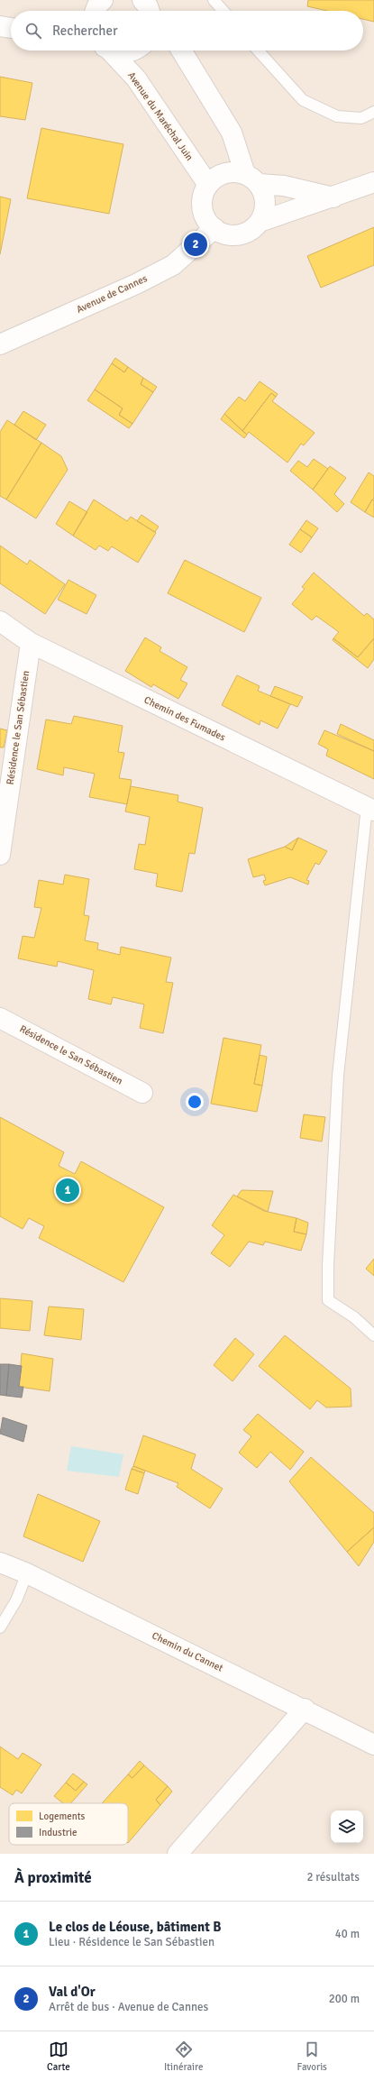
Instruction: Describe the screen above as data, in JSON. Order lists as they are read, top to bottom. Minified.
{"streets":{"street":["Avenue du Maréchal Juin","Avenue de Cannes","Chemin des Fumades","Résidence le San Sébastien","Chemin du Cannet"]},"crossings":[["Avenue du Maréchal Juin","Avenue de Cannes"],["Chemin des Fumades","Résidence le San Sébastien"]],"legend":["Logements","Industrie"],"page":{"search":"Rechercher","pins":["2","1"],"heading":["À proximité","2 résultats"],"list":[{"mark":"1","name":"Le clos de Léouse, bâtiment B","note":"Lieu · Résidence le San Sébastien","value":"40 m"},{"mark":"2","name":"Val d'Or","note":"Arrêt de bus · Avenue de Cannes","value":"200 m"}],"nav":["Carte","Itinéraire","Favoris"]}}
